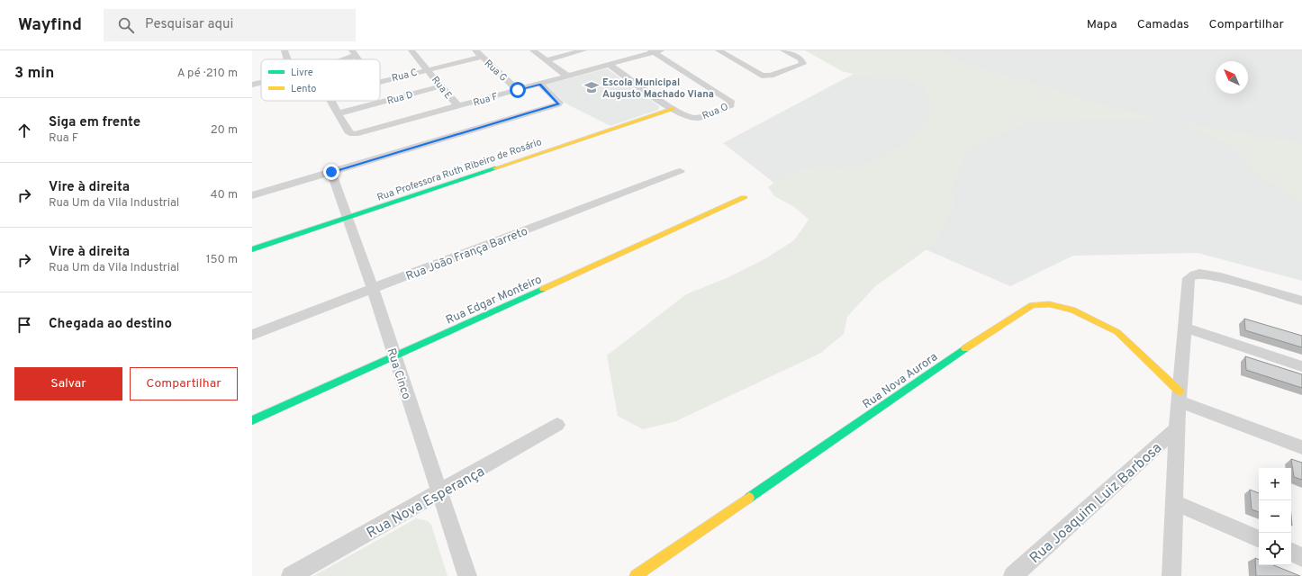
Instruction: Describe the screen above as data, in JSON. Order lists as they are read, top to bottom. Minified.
{"streets":{"street":["Rua G","Rua C","Rua E","Rua D","Rua F","Rua O","Rua Professora Ruth Ribeiro de Rosário","Rua João França Barreto","Rua Edgar Monteiro","Rua Cinco","Rua Nova Aurora","Rua Nova Esperança","Rua Joaquim Luiz Barbosa"]},"crossings":[["Rua G","Rua C"],["Rua G","Rua F"],["Rua C","Rua E"],["Rua E","Rua D"],["Rua E","Rua F"],["Rua D","Rua F"],["Rua F","Rua O"],["Rua O","Rua Professora Ruth Ribeiro de Rosário"],["Rua Professora Ruth Ribeiro de Rosário","Rua Cinco"],["Rua João França Barreto","Rua Cinco"],["Rua Edgar Monteiro","Rua Cinco"],["Rua Cinco","Rua Nova Esperança"]],"places":{"school or university":["Escola Municipal Augusto Machado Viana"]},"legend":["Livre","Lento"],"north":"top left","page":{"header":"Wayfind","search":"Pesquisar aqui","nav":["Mapa","Camadas","Compartilhar"],"heading":["3 min","A pé · 210 m"],"list":[["Siga em frente","Rua F","20 m"],["Vire à direita","Rua Um da Vila Industrial","40 m"],["Vire à direita","Rua Um da Vila Industrial","150 m"],"Chegada ao destino"],"buttons":["Salvar","Compartilhar"],"map_buttons":["+","−"]}}
